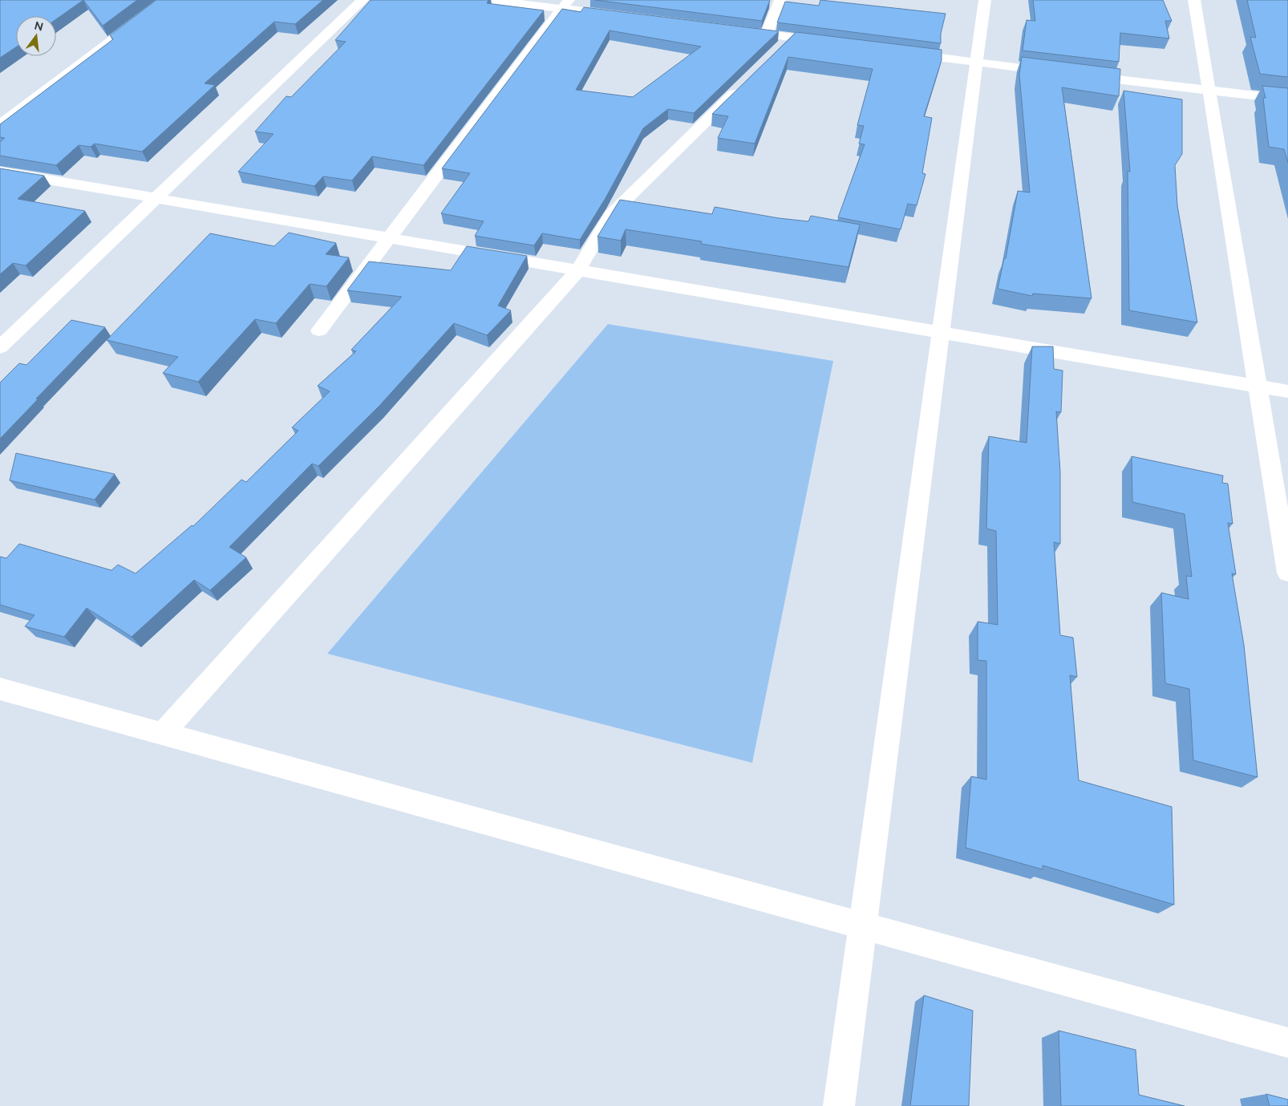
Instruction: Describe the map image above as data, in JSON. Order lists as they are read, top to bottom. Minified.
{"north":"top"}
